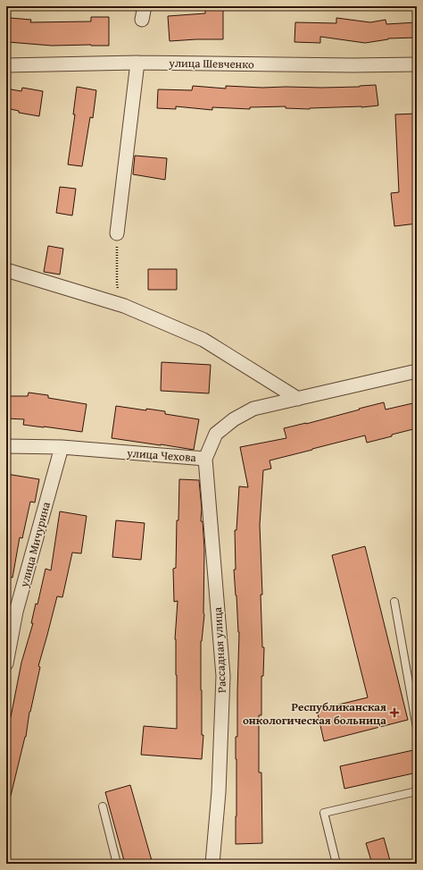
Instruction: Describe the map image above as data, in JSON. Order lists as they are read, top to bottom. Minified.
{"streets":{"street":["улица Шевченко","улица Чехова","улица Мичурина","Рассадная улица"]},"crossings":[["улица Чехова","улица Мичурина"],["улица Чехова","Рассадная улица"]],"places":{"health":["Республиканская онкологическая больница"]}}
